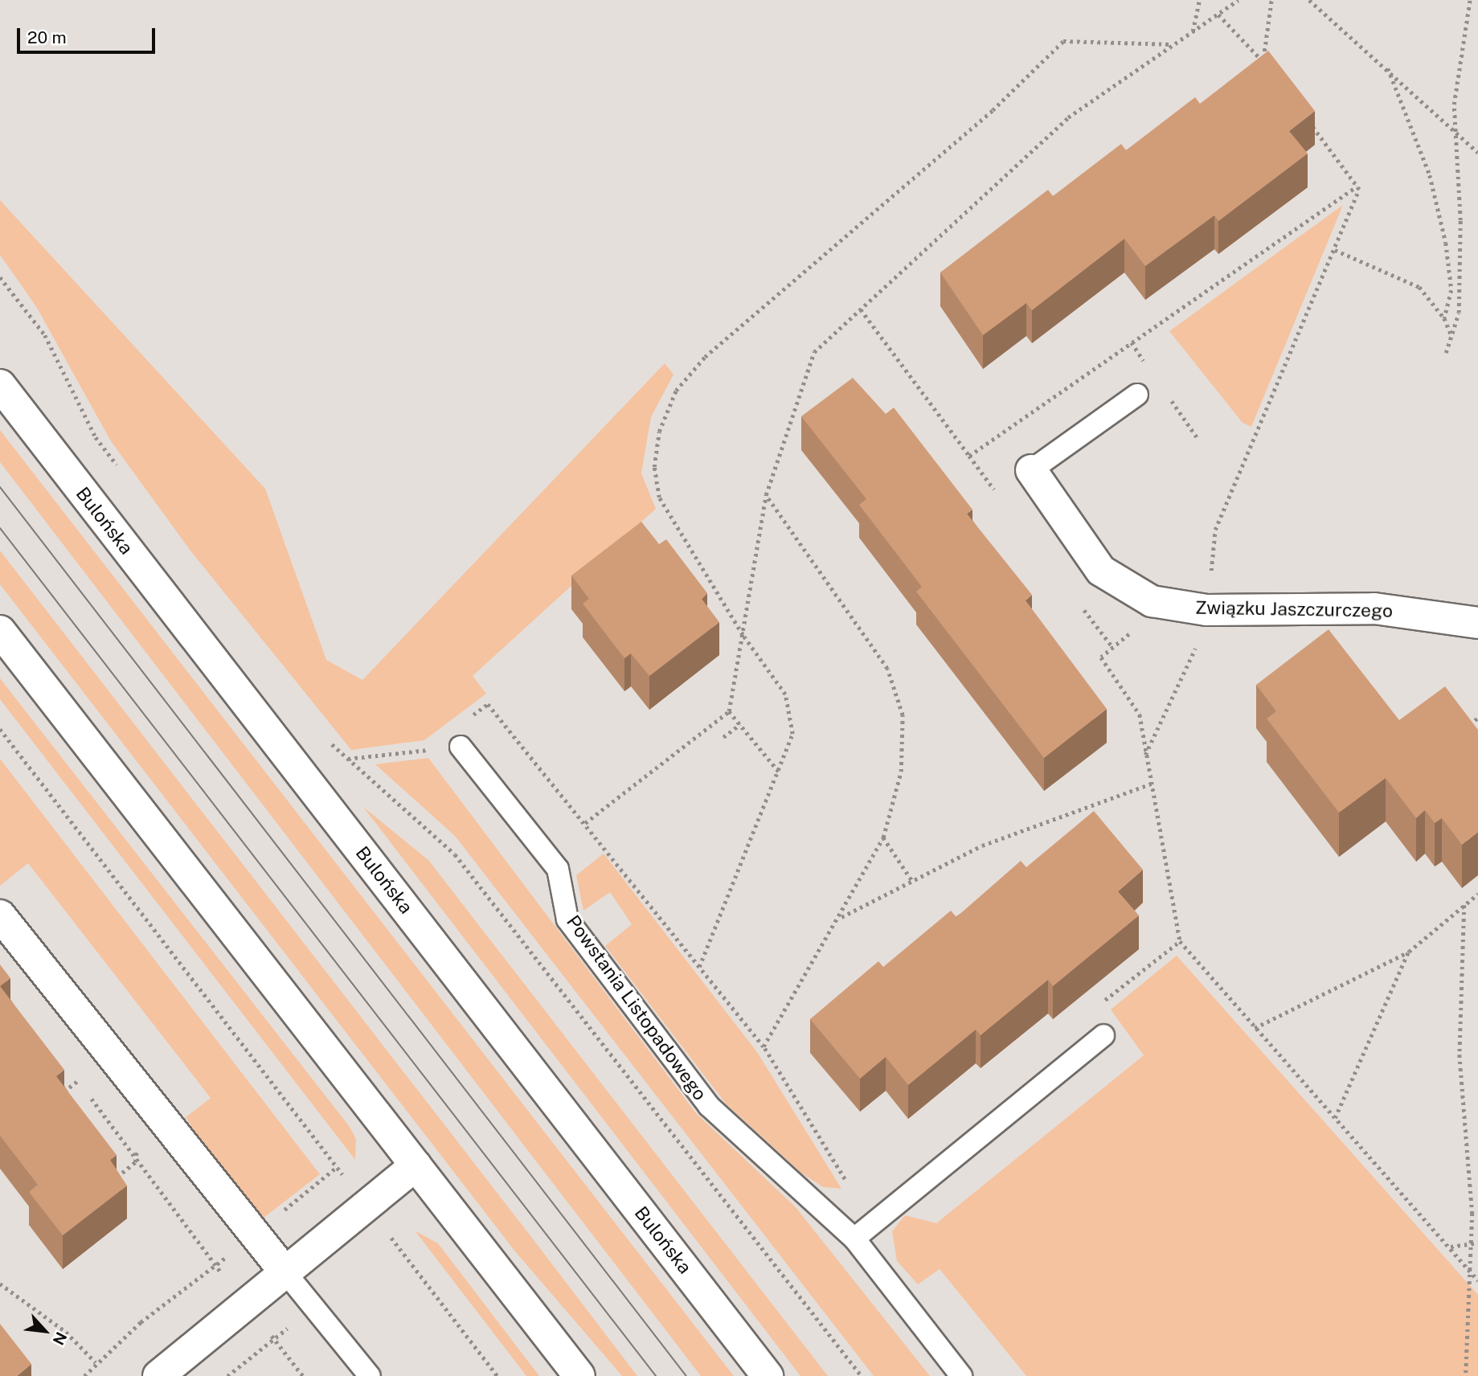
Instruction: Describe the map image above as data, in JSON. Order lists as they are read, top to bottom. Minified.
{"streets":{"main road":["Bulońska","Związku Jaszczurczego"],"lane":["Powstania Listopadowego"]},"scale_bar":"20 m","north":"bottom right"}
